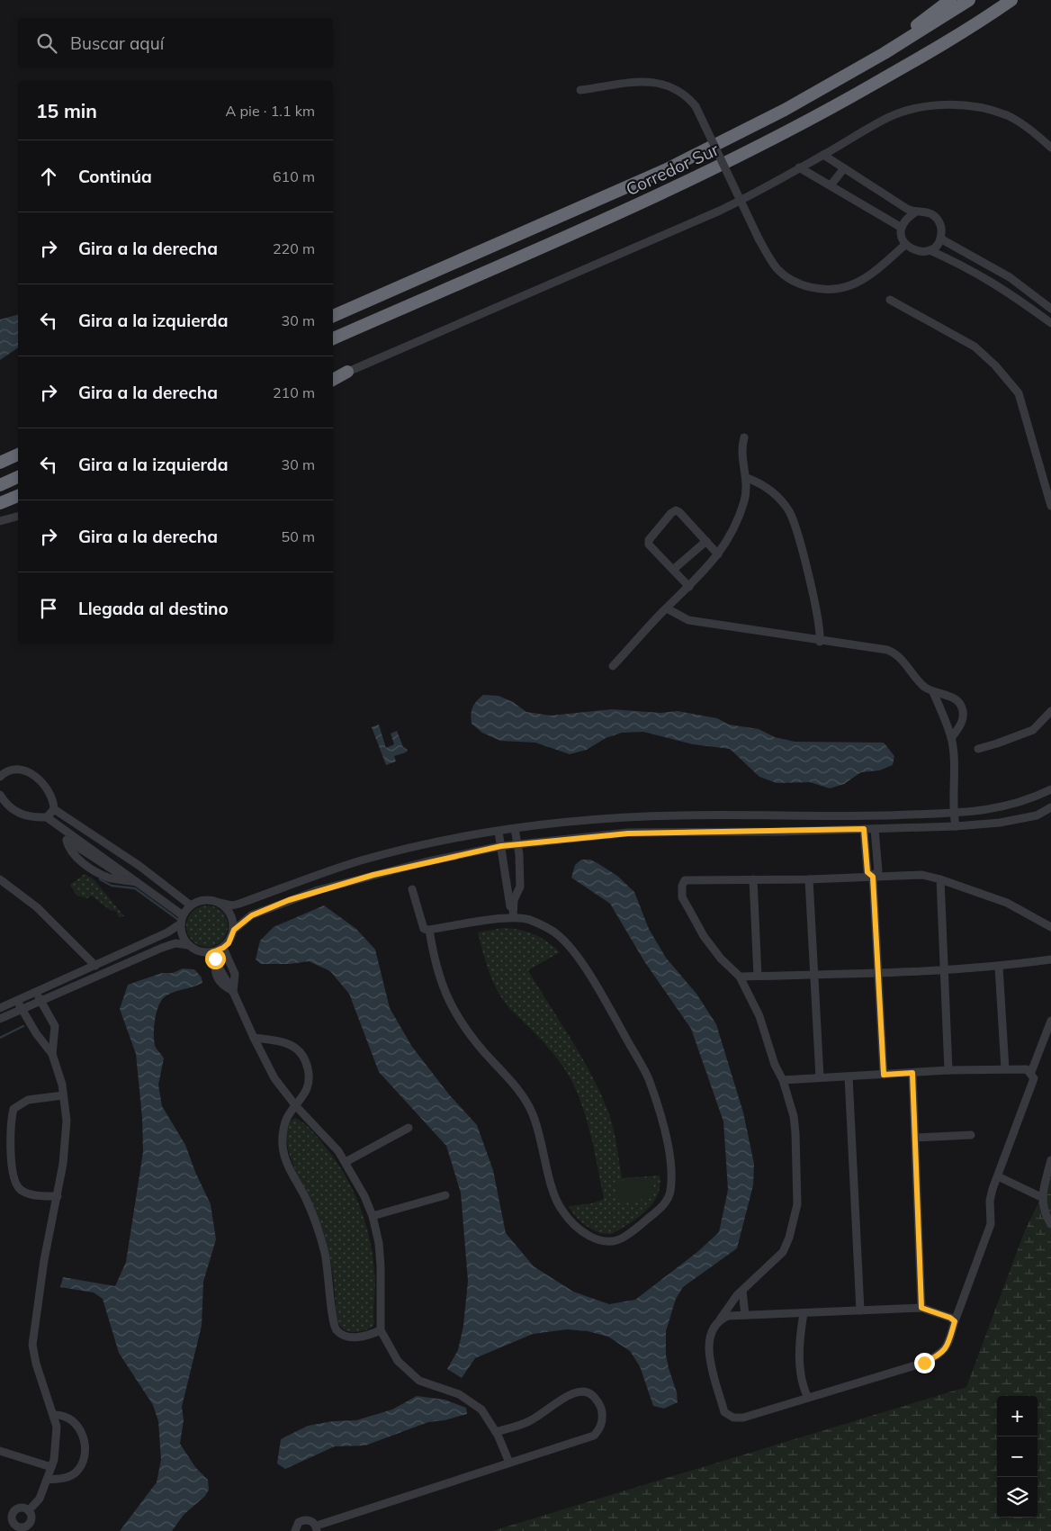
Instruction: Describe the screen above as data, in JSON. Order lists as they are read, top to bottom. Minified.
{"streets":{"highway":["Corredor Sur"]},"page":{"search":"Buscar aquí","heading":["15 min","A pie · 1.1 km"],"list":[["Continúa","610 m"],["Gira a la derecha","220 m"],["Gira a la izquierda","30 m"],["Gira a la derecha","210 m"],["Gira a la izquierda","30 m"],["Gira a la derecha","50 m"],"Llegada al destino"],"map_buttons":["+","−"]}}
